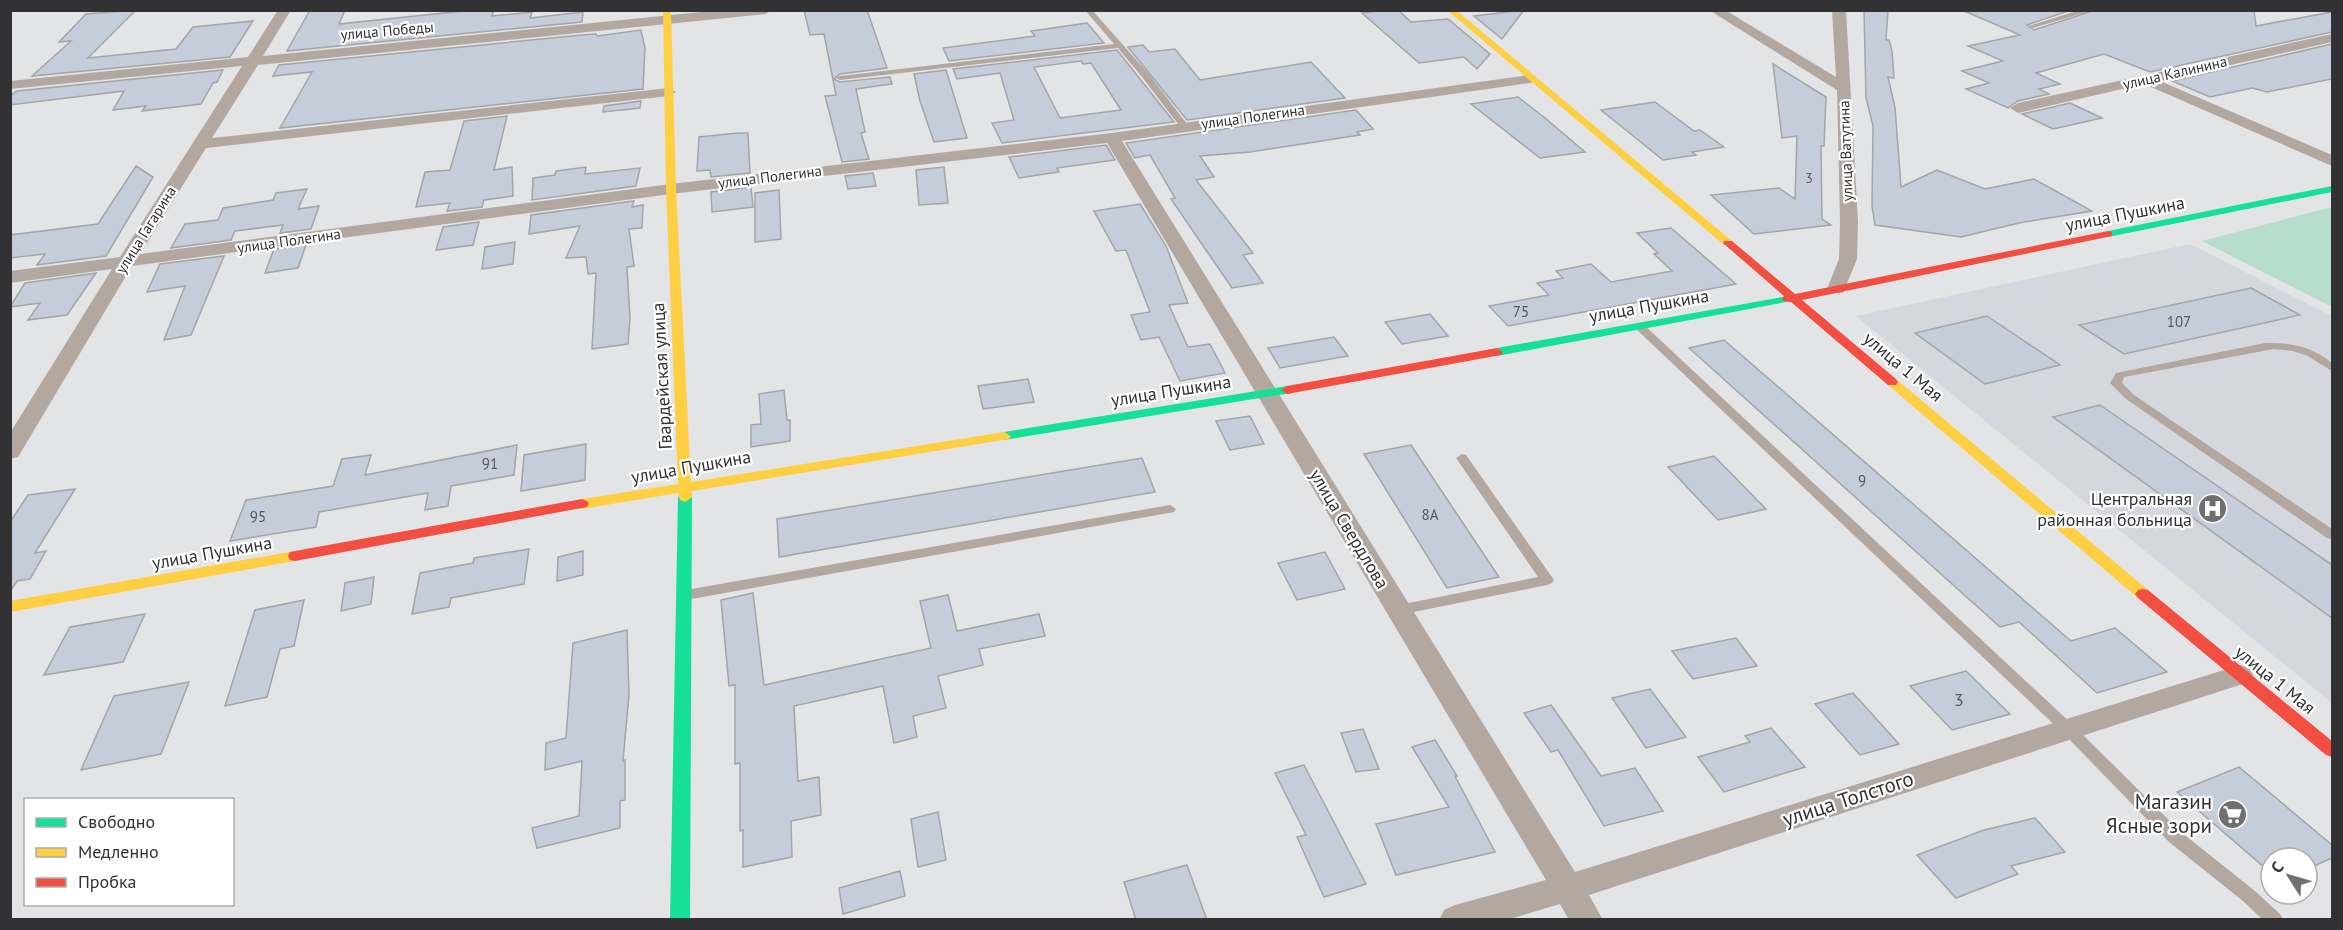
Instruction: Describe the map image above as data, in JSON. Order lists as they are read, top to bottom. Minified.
{"streets":{"street":["улица Победы","улица Калинина","улица Полегина","улица Ватутина","улица Пушкина","улица Гагарина","улица 1 Мая","Гвардейская улица","улица Свердлова","улица Толстого"]},"crossings":[["улица Победы","улица Гагарина"],["улица Победы","Гвардейская улица"],["улица Полегина","улица Гагарина"],["улица Полегина","улица 1 Мая"],["улица Полегина","Гвардейская улица"],["улица Полегина","улица Свердлова"],["улица Ватутина","улица Пушкина"],["улица Пушкина","улица 1 Мая"],["улица Пушкина","Гвардейская улица"],["улица Пушкина","улица Свердлова"],["улица 1 Мая","улица Толстого"],["улица Свердлова","улица Толстого"]],"places":{"hospital":["Центральная районная больница"],"supermarket":["Магазин Ясные зори"]},"house_numbers":["3","75","107","91","9","8А","95","3"],"legend":["Свободно","Медленно","Пробка"],"north":"top left"}
